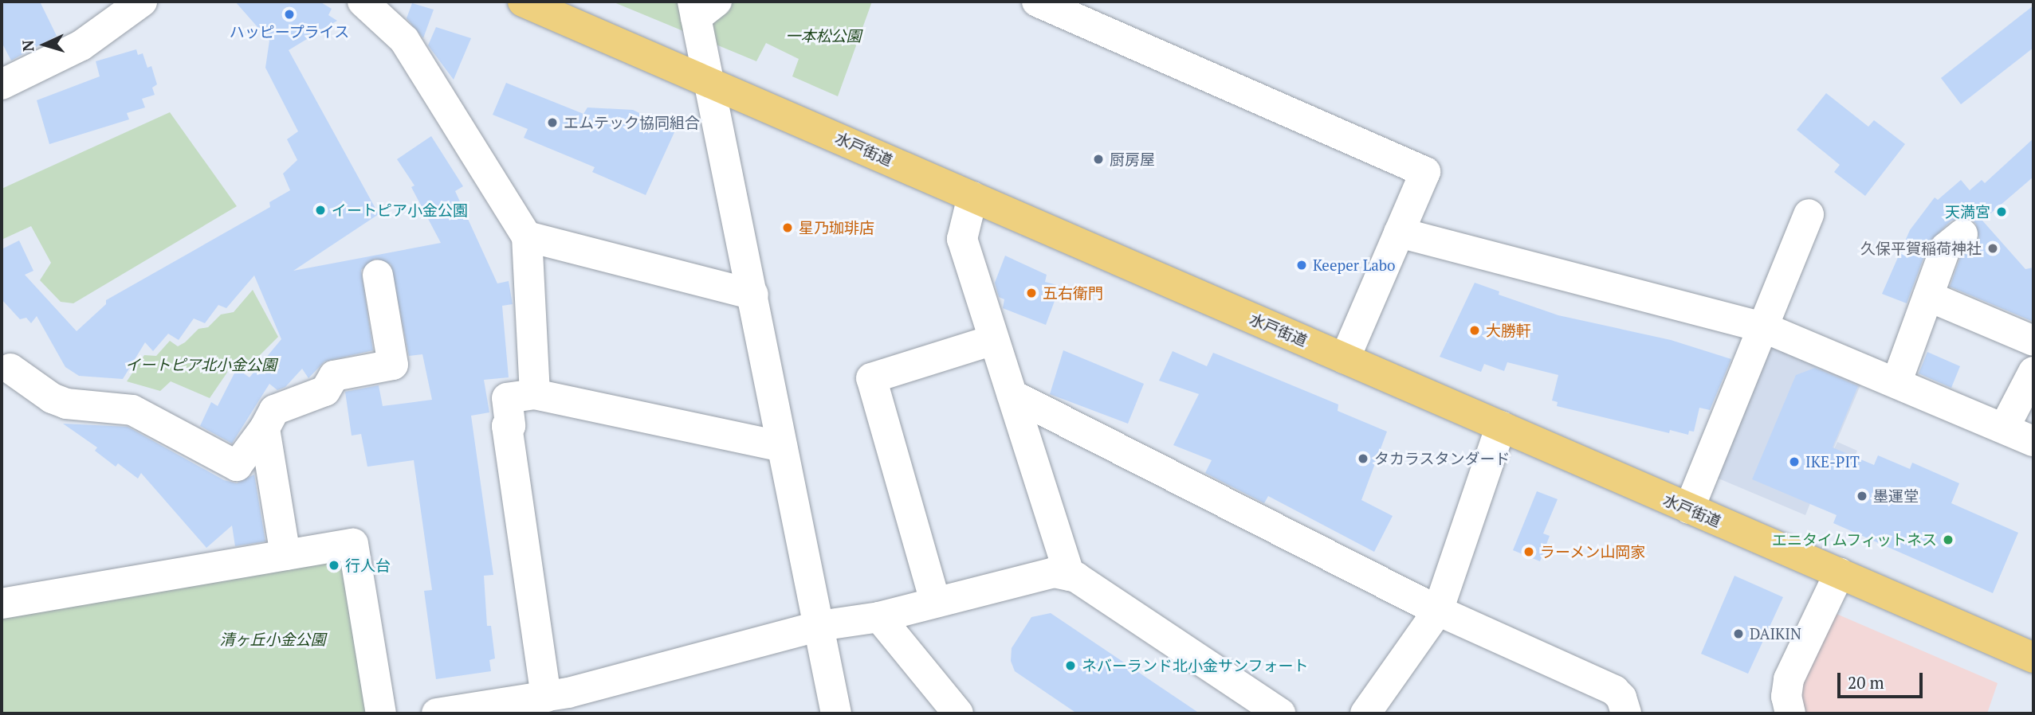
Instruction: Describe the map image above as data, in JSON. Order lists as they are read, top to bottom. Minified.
{"streets":{"highway":["水戸街道"]},"parks":["一本松公園","イートピア北小金公園","清ヶ丘小金公園"],"places":["ハッピープライス","エムテック協同組合","厨房屋","イートピア小金公園","天満宮","星乃珈琲店","久保平賀稲荷神社","Keeper Labo","五右衛門","大勝軒","タカラスタンダード","IKE-PIT","墨運堂","エニタイムフィットネス","ラーメン山岡家","行人台","DAIKIN","ネバーランド北小金サンフォート"],"scale_bar":"20 m","north":"left"}
